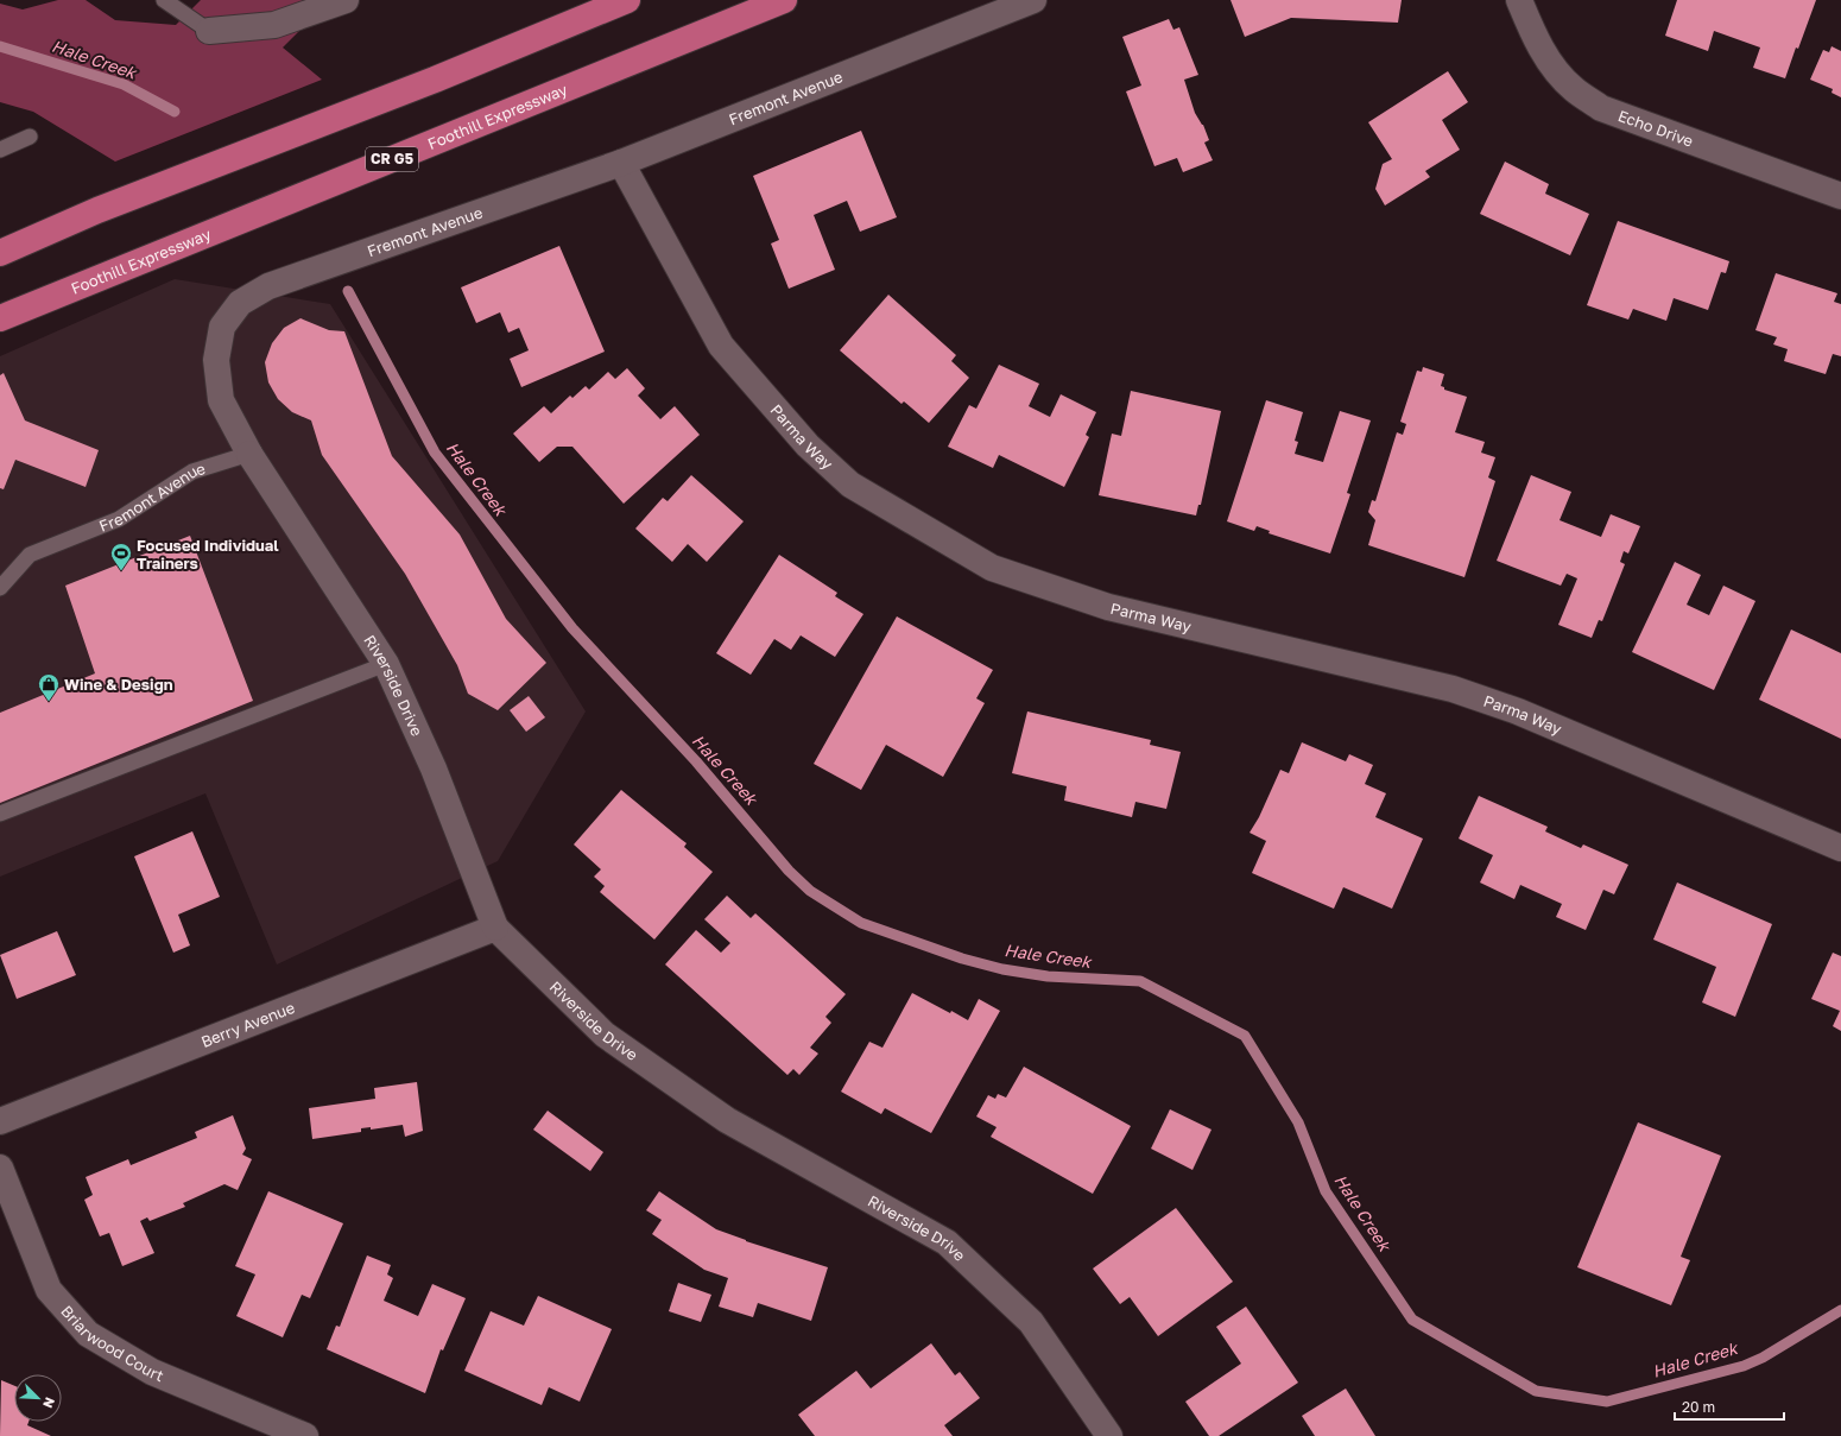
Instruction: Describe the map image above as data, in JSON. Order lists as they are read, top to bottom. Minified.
{"streets":{"highway":["Foothill Expressway","CR G5"],"street":["Fremont Avenue","Echo Drive","Parma Way","Riverside Drive","Berry Avenue","Briarwood Court"]},"crossings":[["Fremont Avenue","Parma Way"],["Fremont Avenue","Riverside Drive"],["Riverside Drive","Berry Avenue"]],"water":["Hale Creek"],"places":{"sports":["Focused Individual Trainers"],"shop":["Wine & Design"]},"scale_bar":"20 m","north":"bottom right"}
